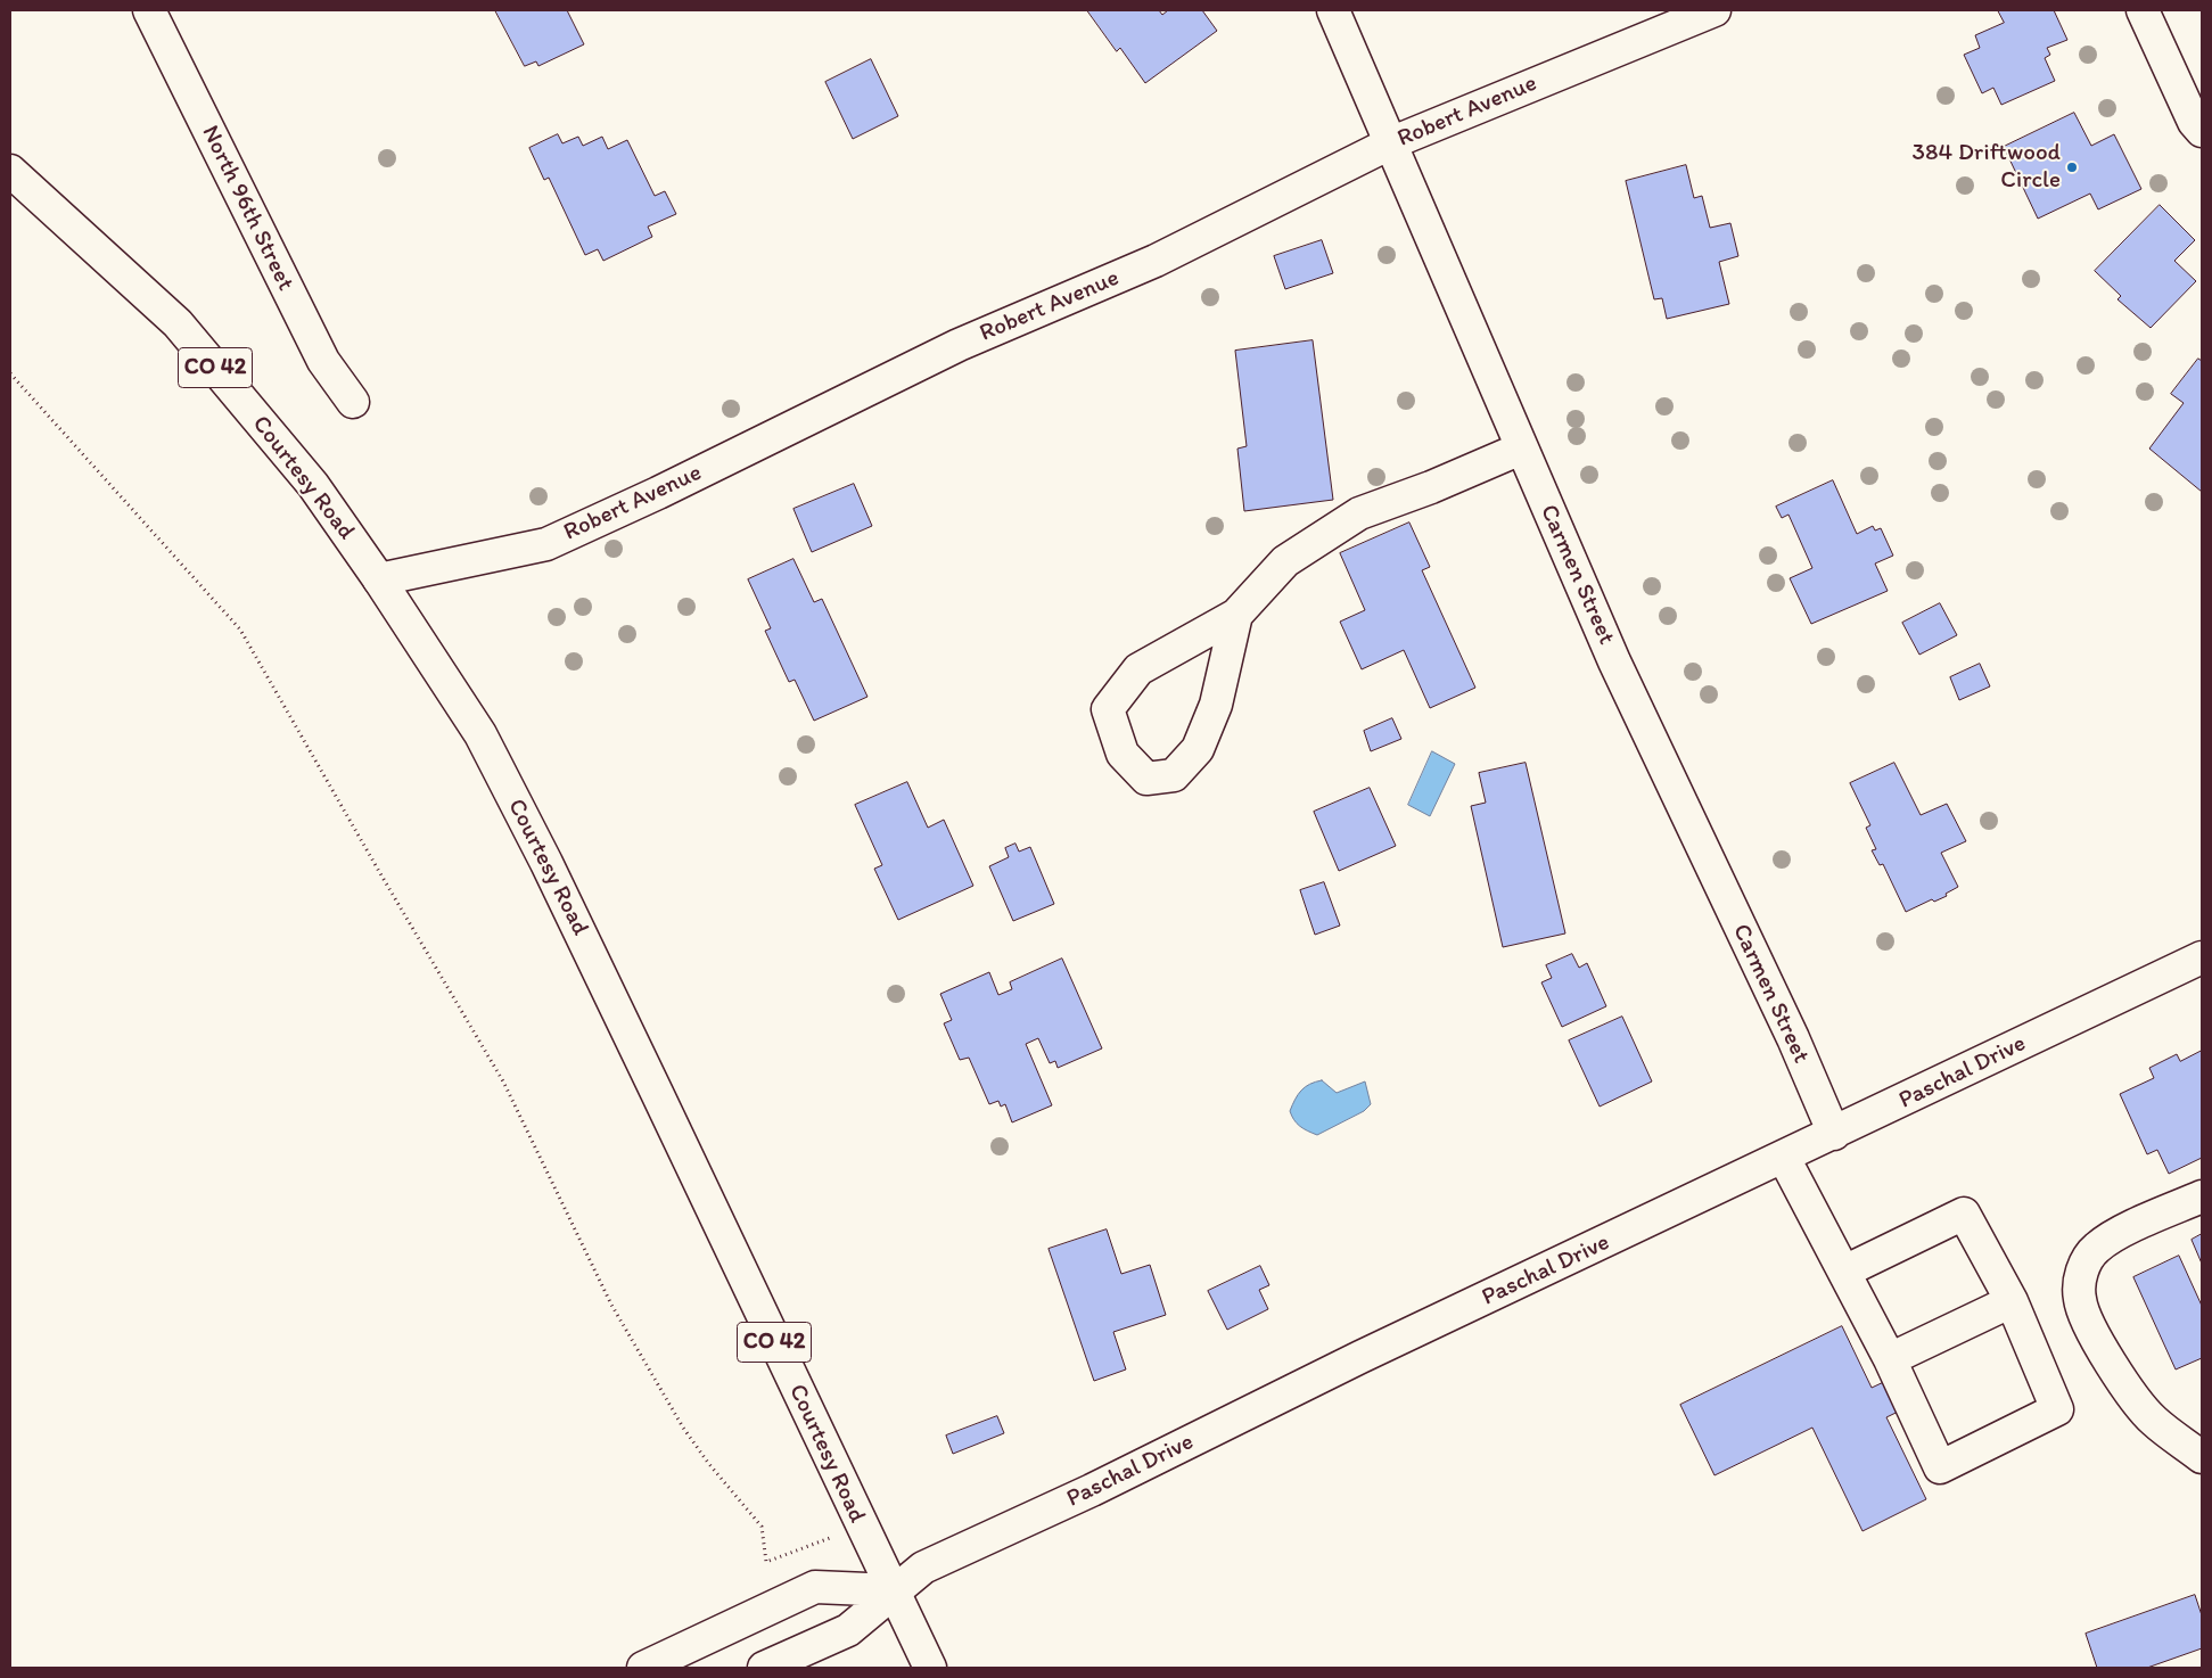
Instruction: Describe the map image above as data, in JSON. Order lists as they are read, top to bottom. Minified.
{"streets":{"street":["Robert Avenue","North 96th Street","CO 42","Courtesy Road","Carmen Street","Paschal Drive"]},"crossings":[["Robert Avenue","Courtesy Road"],["Robert Avenue","Carmen Street"],["Courtesy Road","Paschal Drive"],["Carmen Street","Paschal Drive"]],"places":["384 Driftwood Circle"]}
